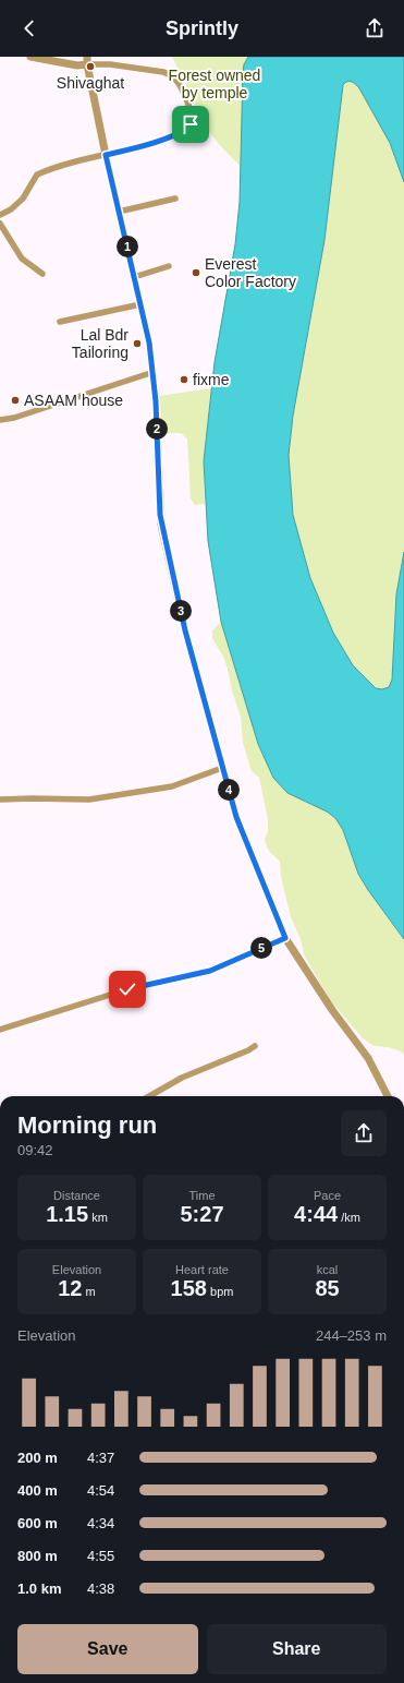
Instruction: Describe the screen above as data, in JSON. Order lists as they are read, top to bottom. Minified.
{"parks":["Forest owned by temple"],"places":["Shivaghat","Everest Color Factory","Lal Bdr Tailoring","fixme","ASAAM house"],"page":{"header":"Sprintly","pins":["1","2","3","4","5"],"heading":["Morning run","09:42"],"stats":[["Distance","1.15 km"],["Time","5:27"],["Pace","4:44 /km"],["Elevation","12 m"],["Heart rate","158 bpm"],["kcal","85"]],"chart":["Elevation","244–253 m"],"list":[{"name":"200 m","note":"4:37"},{"name":"400 m","note":"4:54"},{"name":"600 m","note":"4:34"},{"name":"800 m","note":"4:55"},{"name":"1.0 km","note":"4:38"}],"buttons":["Save","Share"]}}
